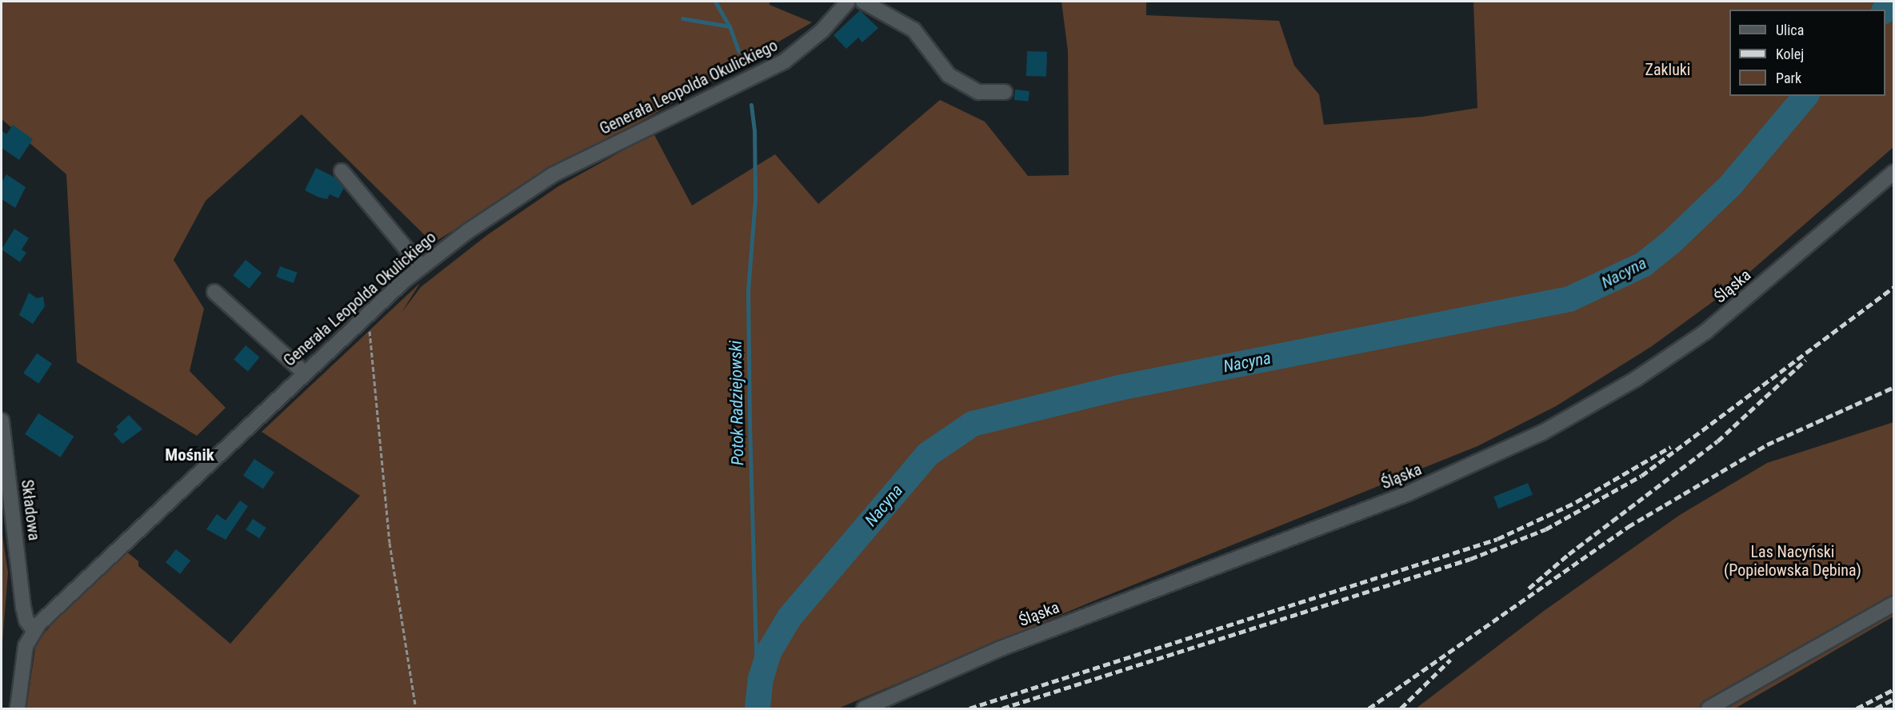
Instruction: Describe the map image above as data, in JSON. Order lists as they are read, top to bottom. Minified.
{"streets":{"street":["Generała Leopolda Okulickiego","Śląska","Składowa"]},"crossings":[["Generała Leopolda Okulickiego","Składowa"]],"districts":["Mośnik"],"water":["Nacyna","Potok Radziejowski"],"parks":["Zakluki","Las Nacyński (Popielowska Dębina)"],"legend":["Ulica","Kolej","Park"]}
